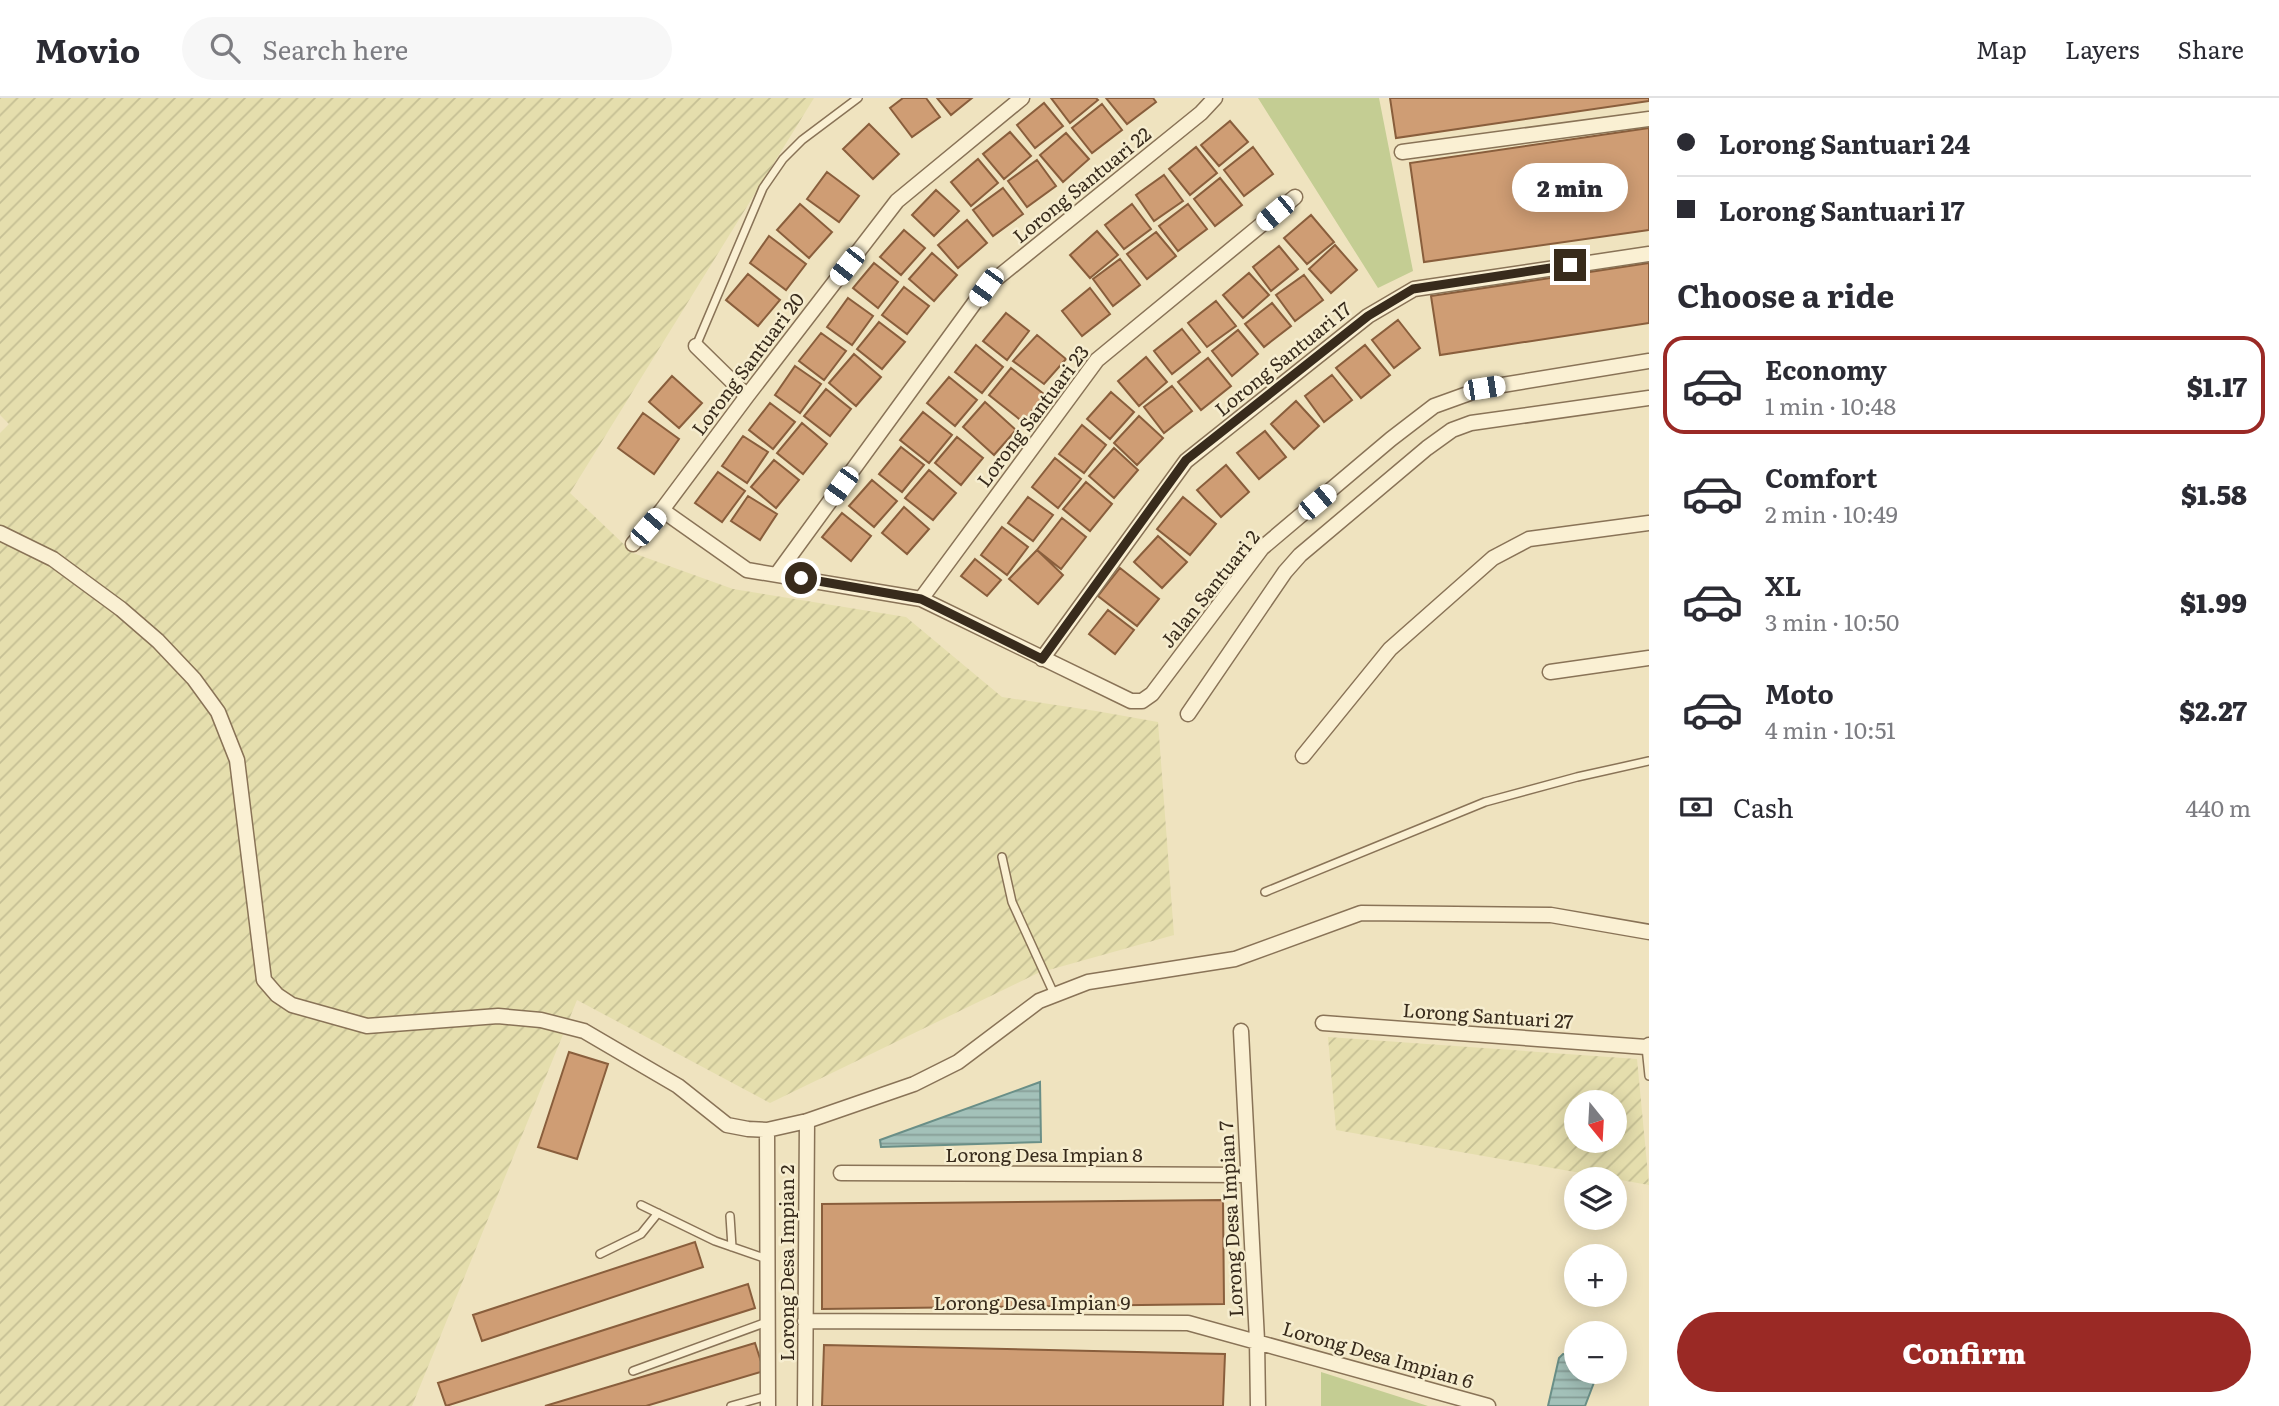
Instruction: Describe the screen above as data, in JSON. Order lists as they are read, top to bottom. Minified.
{"streets":{"street":["Lorong Santuari 22","Lorong Santuari 17","Lorong Santuari 20","Lorong Santuari 23","Jalan Santuari 2","Lorong Santuari 27","Lorong Desa Impian 8","Lorong Desa Impian 7","Lorong Desa Impian 2","Lorong Desa Impian 9","Lorong Desa Impian 6"]},"crossings":[["Lorong Santuari 17","Jalan Santuari 2"],["Lorong Desa Impian 8","Lorong Desa Impian 7"],["Lorong Desa Impian 7","Lorong Desa Impian 9"],["Lorong Desa Impian 7","Lorong Desa Impian 6"],["Lorong Desa Impian 2","Lorong Desa Impian 9"],["Lorong Desa Impian 9","Lorong Desa Impian 6"]],"north":"bottom","page":{"header":"Movio","search":"Search here","nav":["Map","Layers","Share"],"banner":["Lorong Santuari 24","Lorong Santuari 17"],"bubble":"2 min","heading":"Choose a ride","list":[{"name":"Economy","note":"1 min · 10:48","value":"$1.17"},{"name":"Comfort","note":"2 min · 10:49","value":"$1.58"},{"name":"XL","note":"3 min · 10:50","value":"$1.99"},{"name":"Moto","note":"4 min · 10:51","value":"$2.27"}],"pay":["Cash","440 m"],"map_buttons":["+","−"],"buttons":"Confirm"}}
